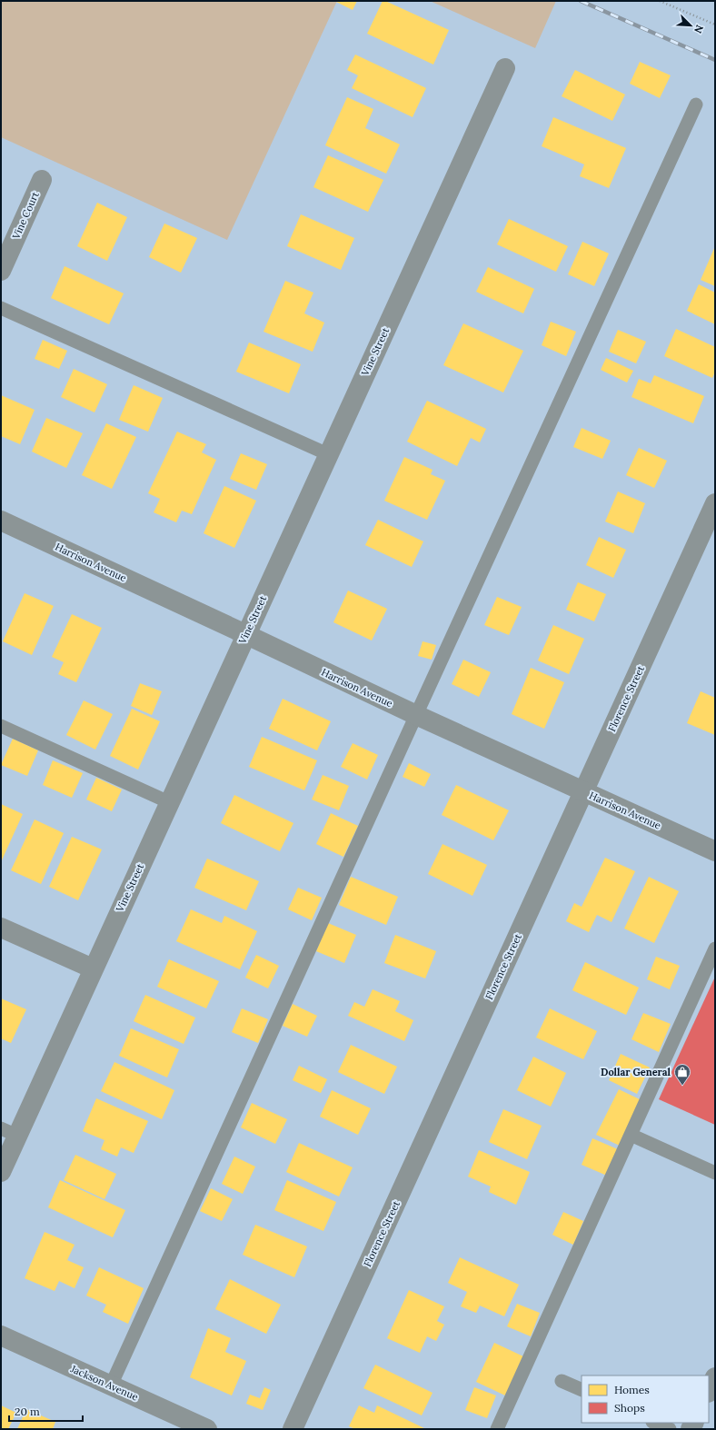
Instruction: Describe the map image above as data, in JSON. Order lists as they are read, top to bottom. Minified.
{"streets":{"street":["Vine Court","Vine Street","Harrison Avenue","Florence Street","Jackson Avenue"]},"crossings":[["Vine Street","Harrison Avenue"],["Harrison Avenue","Florence Street"]],"places":{"shop":["Dollar General"]},"legend":["Homes","Shops"],"scale_bar":"20 m","north":"bottom right"}
